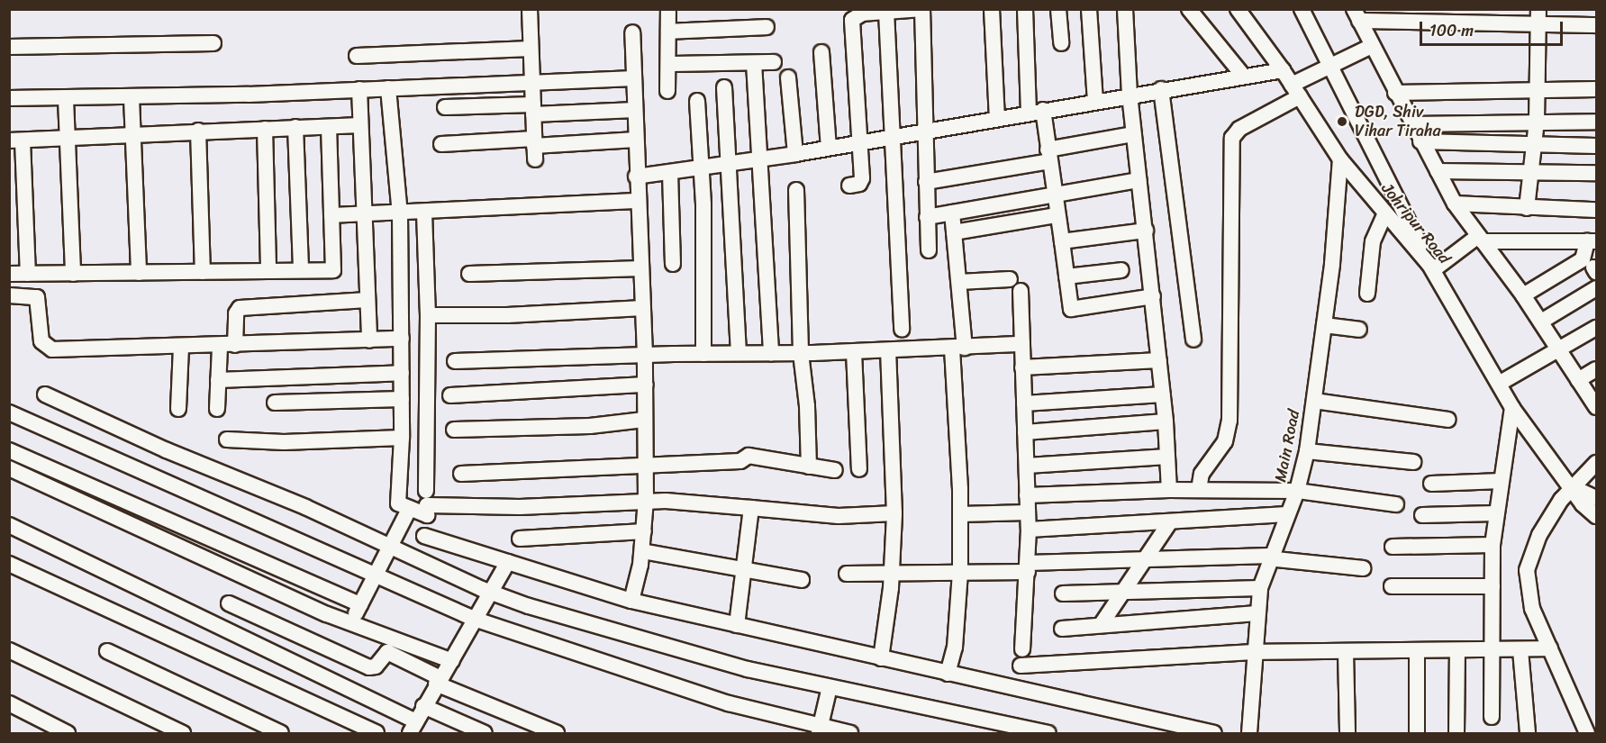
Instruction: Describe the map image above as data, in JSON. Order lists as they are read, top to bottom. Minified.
{"streets":{"street":["Johripur Road","Main Road"]},"crossings":[["Johripur Road","Main Road"]],"places":["DGD, Shiv Vihar Tiraha"],"scale_bar":"100 m"}
